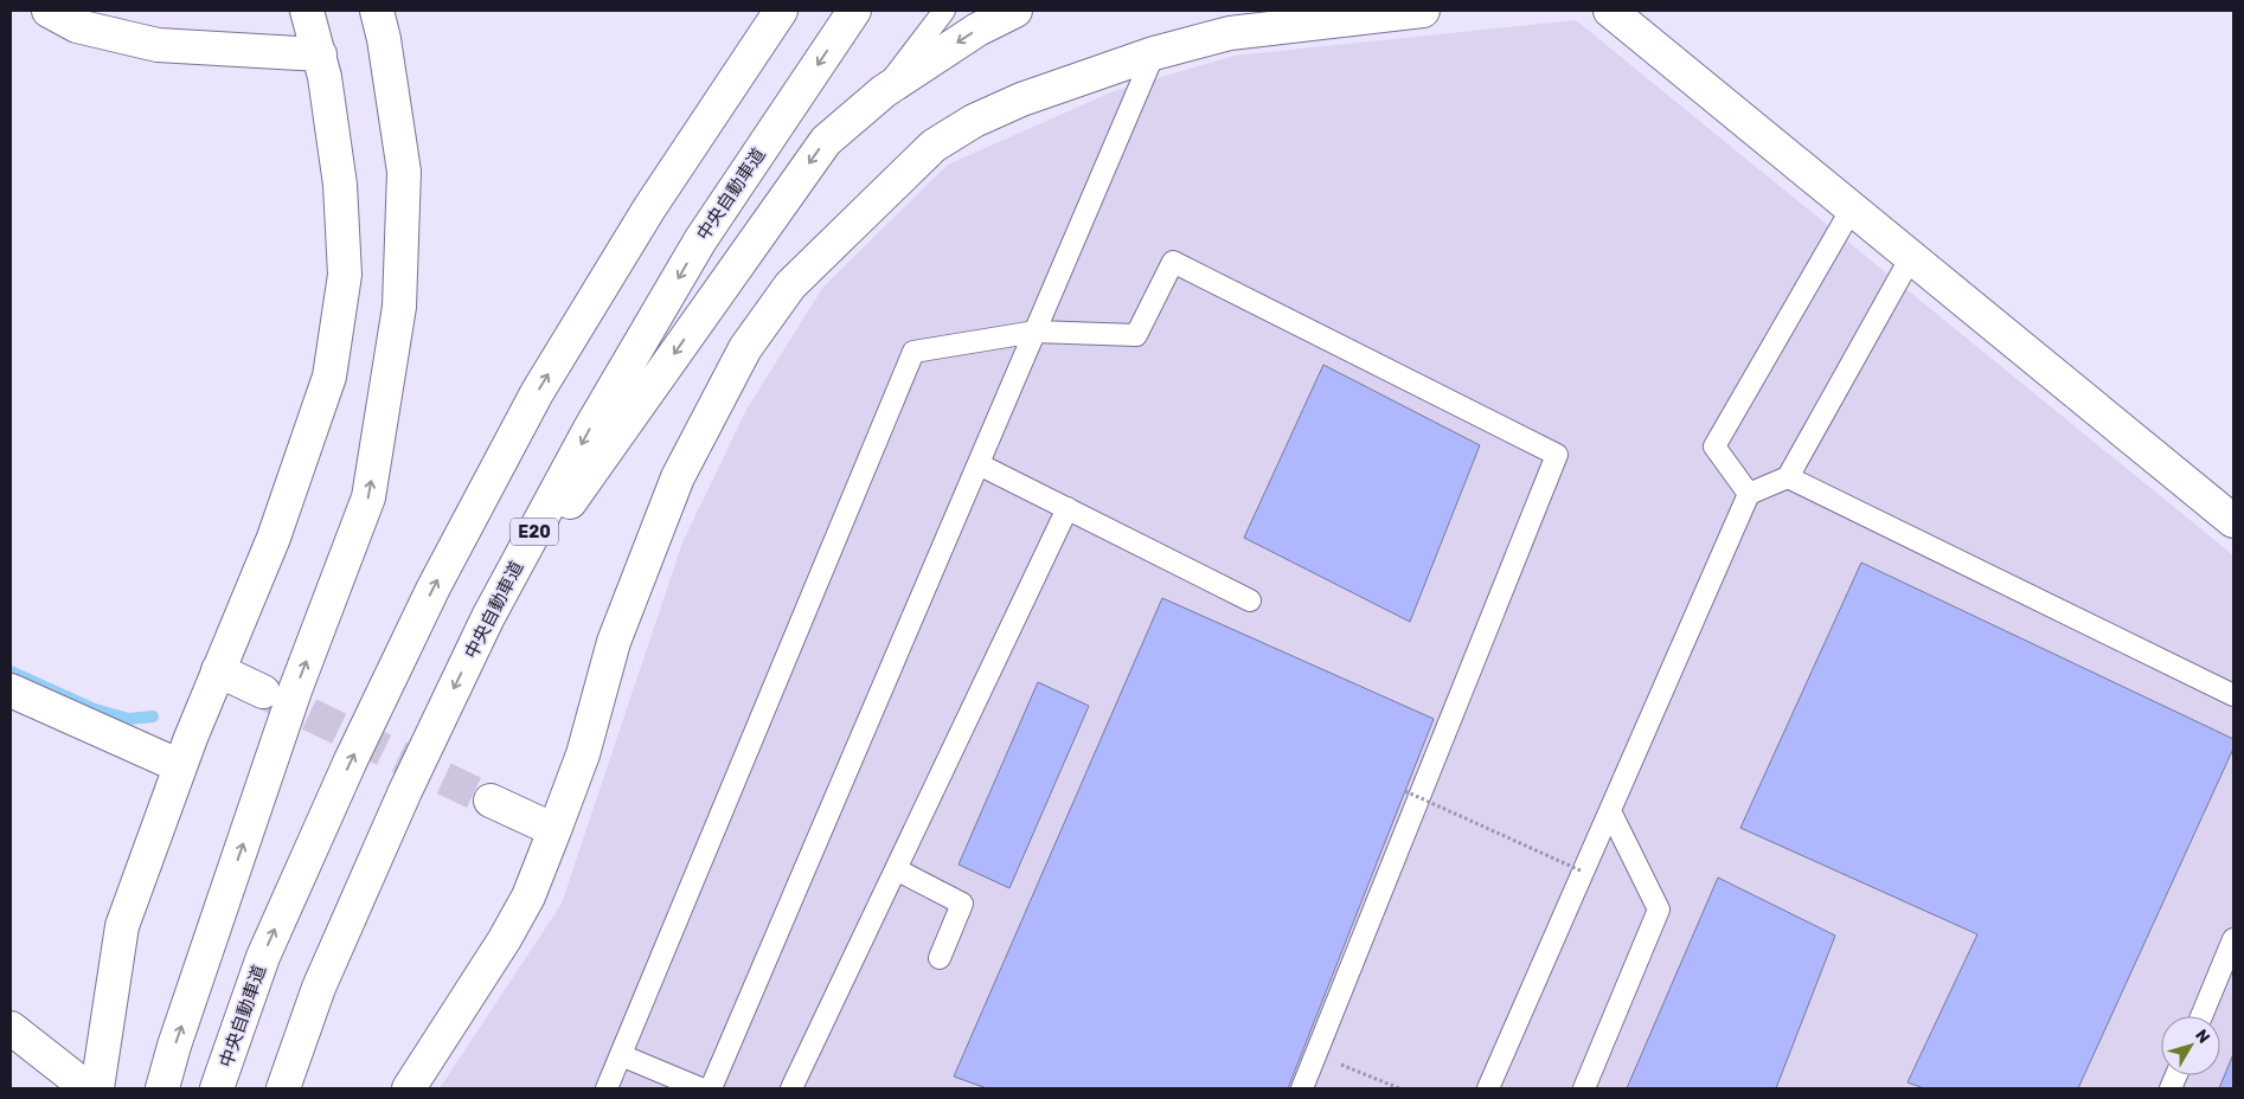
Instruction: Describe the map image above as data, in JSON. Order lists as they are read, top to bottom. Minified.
{"streets":{"main road":["中央自動車道","E20"]},"north":"top right"}
